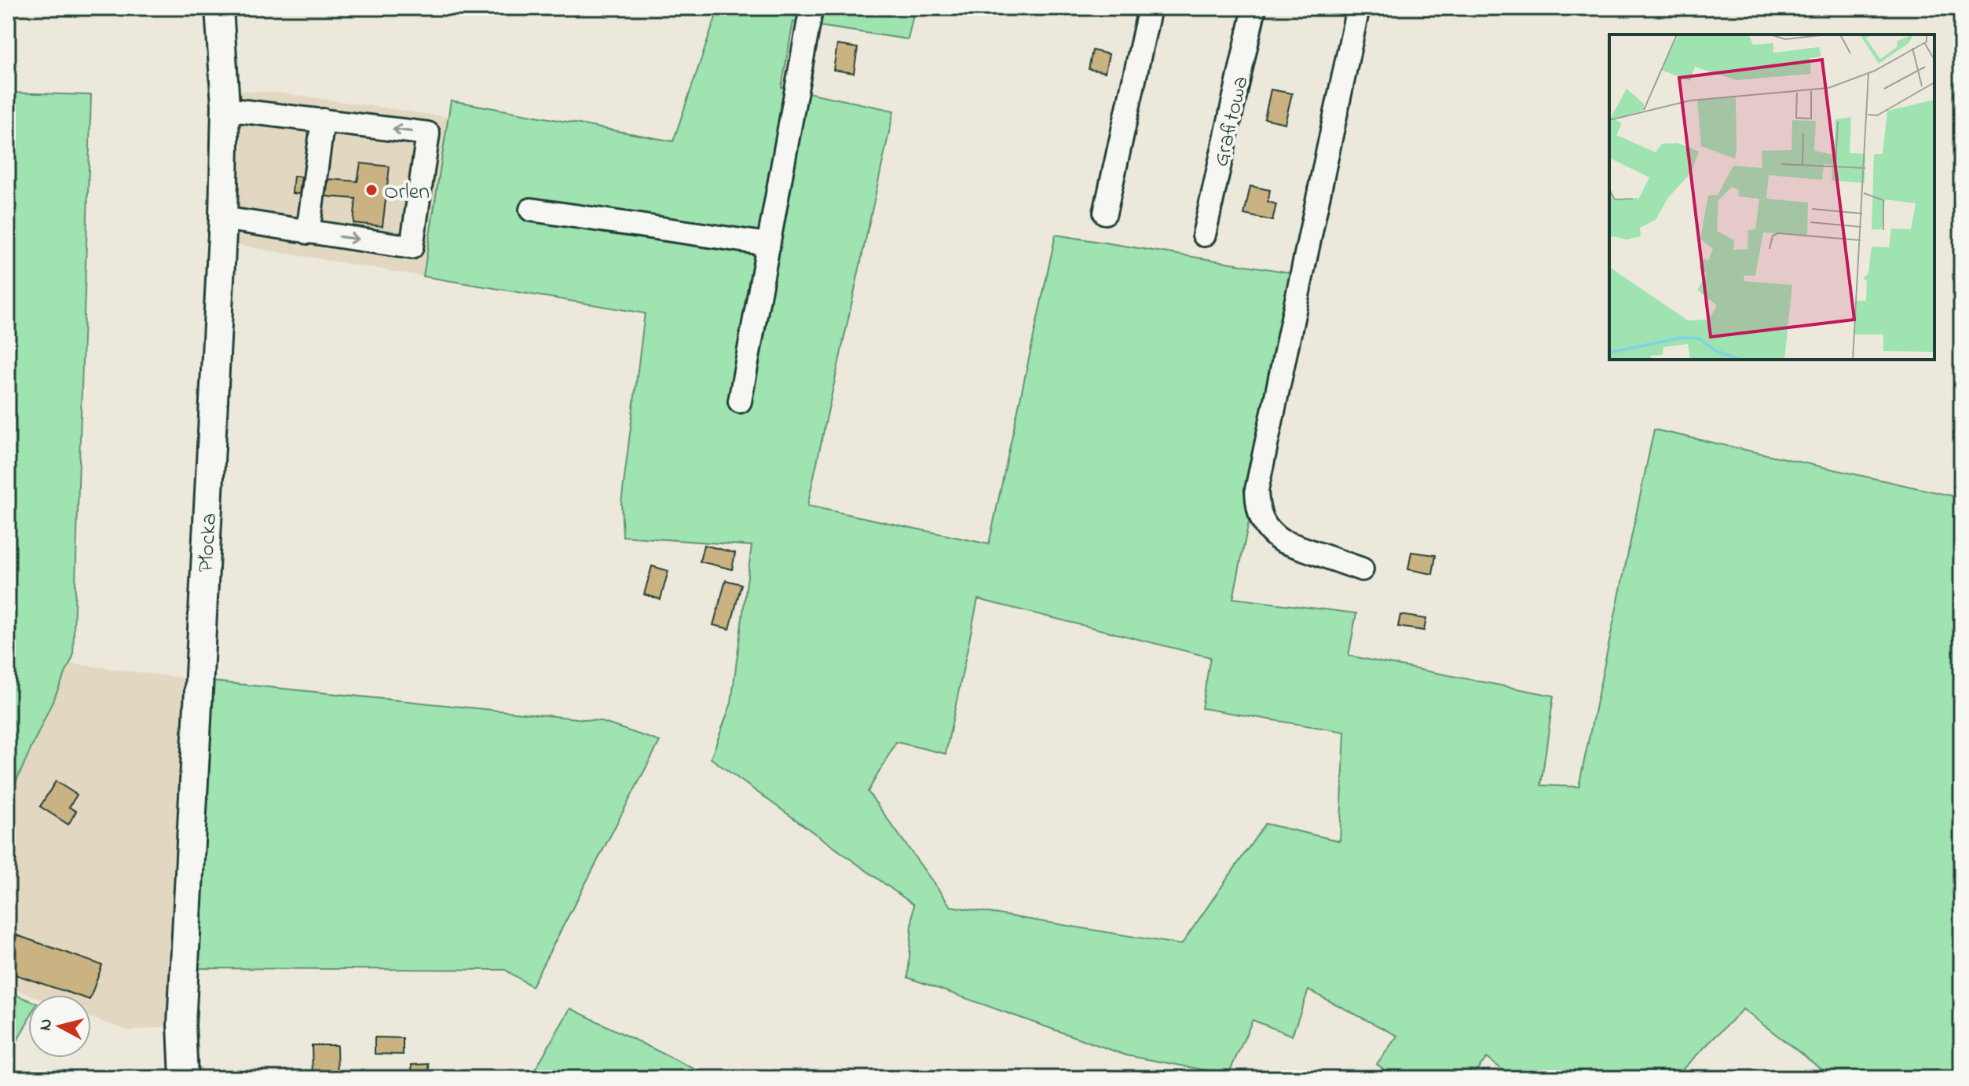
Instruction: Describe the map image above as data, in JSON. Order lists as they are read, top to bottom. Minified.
{"streets":{"main road":["Płocka"],"street":["Grafitowa"]},"places":["Orlen"],"north":"left"}
